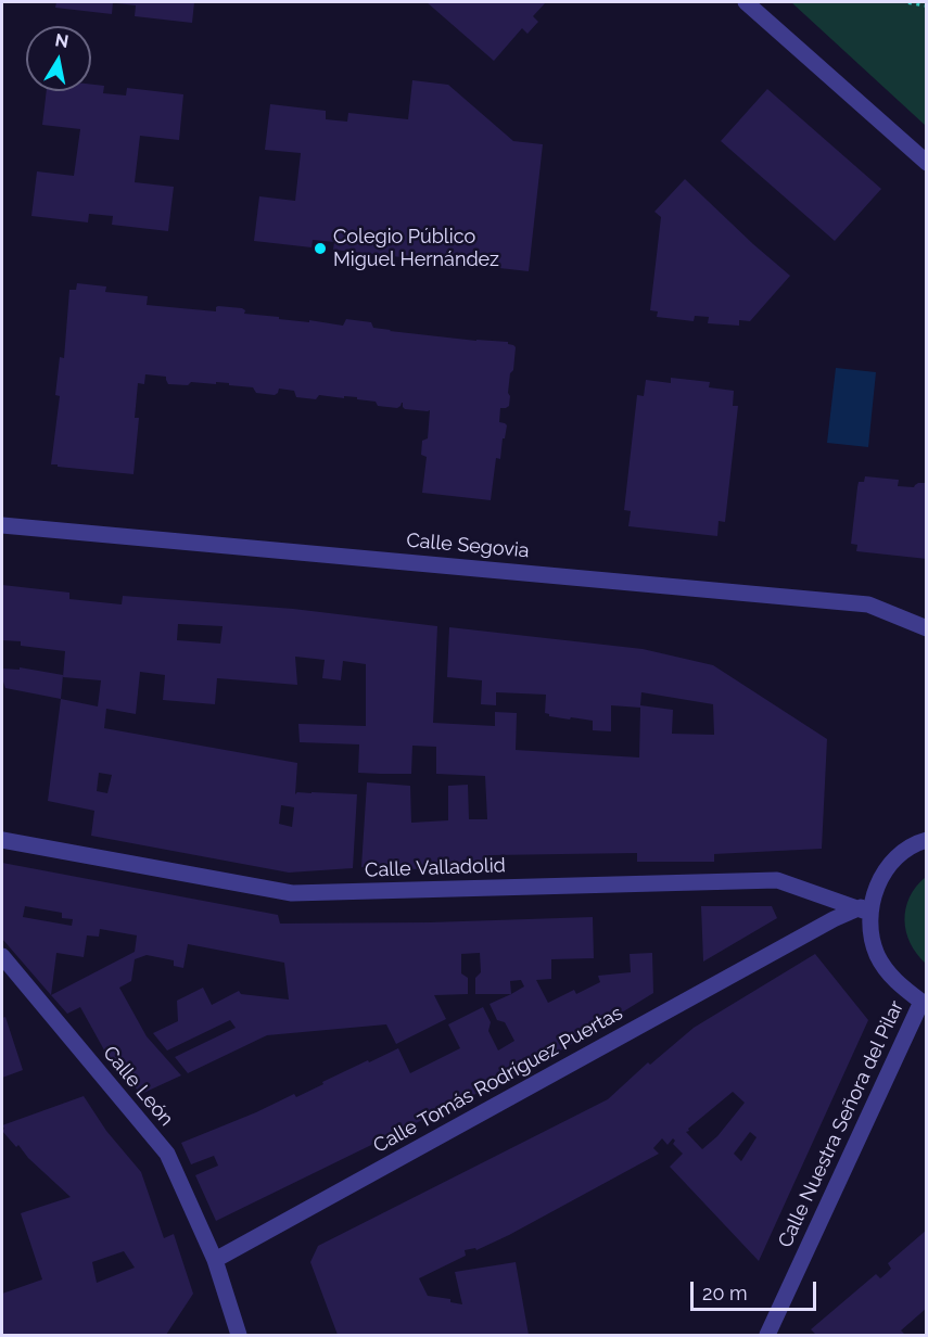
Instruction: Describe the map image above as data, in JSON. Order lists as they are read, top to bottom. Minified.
{"streets":{"street":["Calle Segovia","Calle Valladolid","Calle Tomás Rodríguez Puertas","Calle León","Calle Nuestra Señora del Pilar"]},"crossings":[["Calle Valladolid","Calle Tomás Rodríguez Puertas"],["Calle Tomás Rodríguez Puertas","Calle León"]],"places":["Colegio Público Miguel Hernández"],"scale_bar":"20 m","north":"top"}
